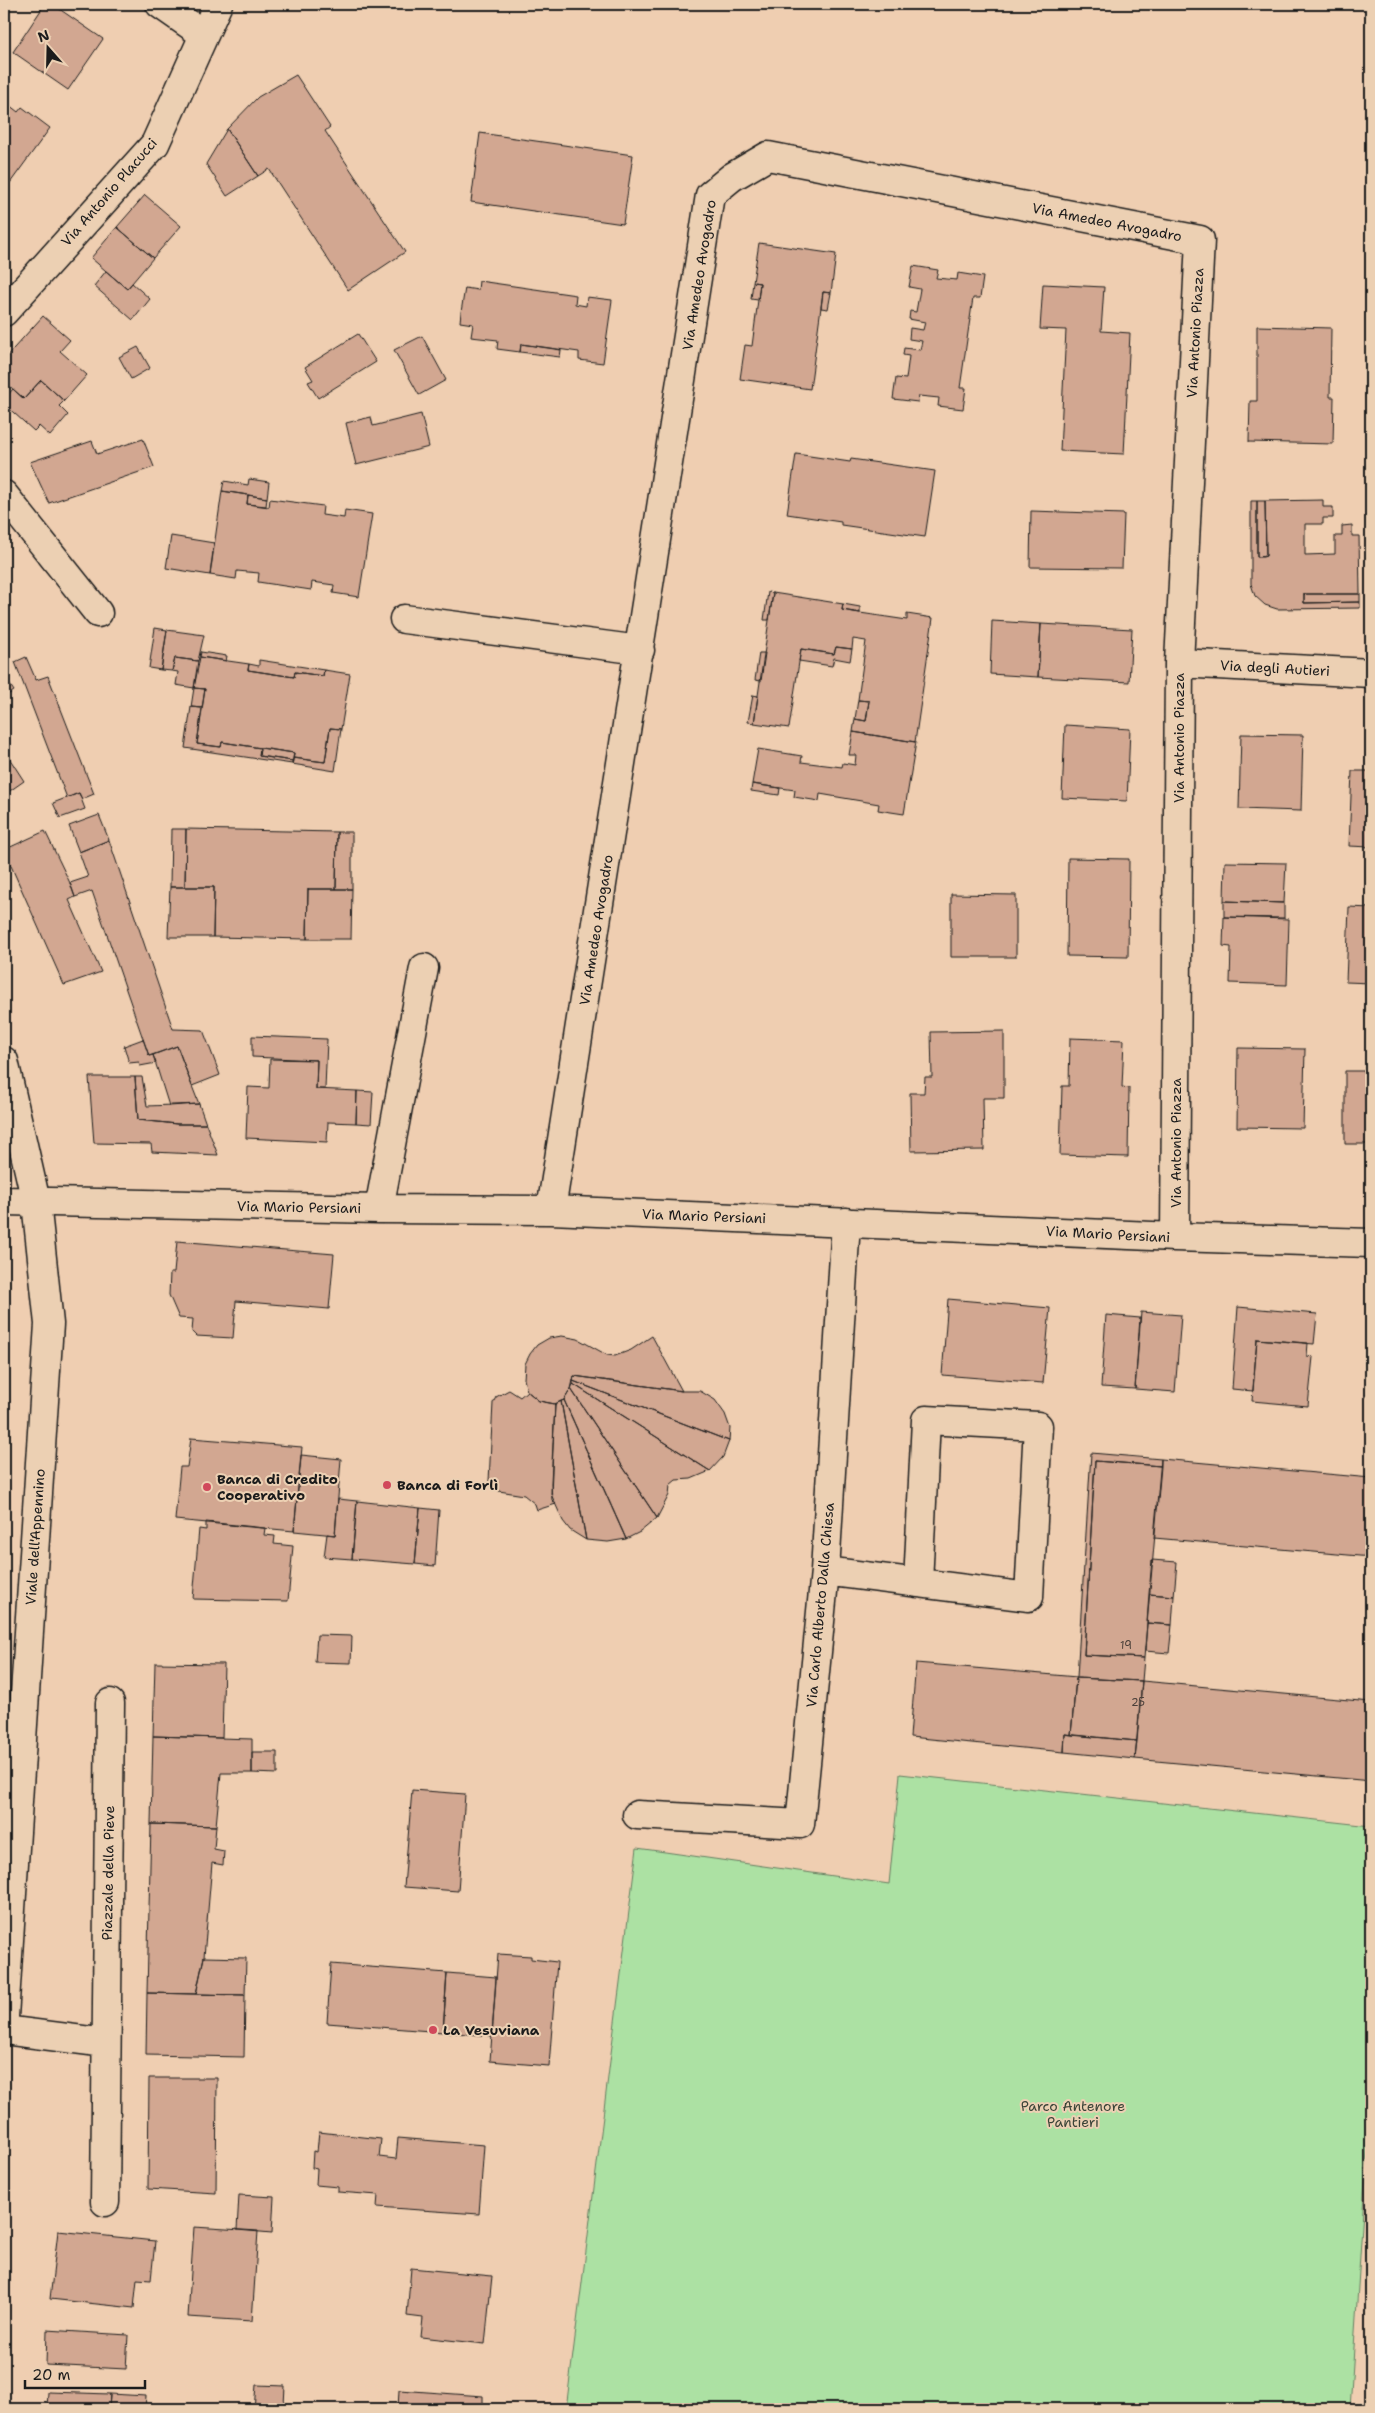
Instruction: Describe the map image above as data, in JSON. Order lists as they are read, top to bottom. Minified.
{"streets":{"street":["Via Antonio Placucci","Via Amedeo Avogadro","Via Antonio Piazza","Via degli Autieri","Via Mario Persiani","Viale dell'Appennino","Via Carlo Alberto Dalla Chiesa","Piazzale della Pieve"]},"crossings":[["Via Amedeo Avogadro","Via Antonio Piazza"],["Via Amedeo Avogadro","Via Mario Persiani"],["Via Antonio Piazza","Via degli Autieri"],["Via Antonio Piazza","Via Mario Persiani"],["Via Mario Persiani","Viale dell'Appennino"],["Via Mario Persiani","Via Carlo Alberto Dalla Chiesa"]],"parks":["Parco Antenore Pantieri"],"places":["Banca di Forlì","Banca di Credito Cooperativo","La Vesuviana"],"house_numbers":["19","25"],"scale_bar":"20 m","north":"top"}
